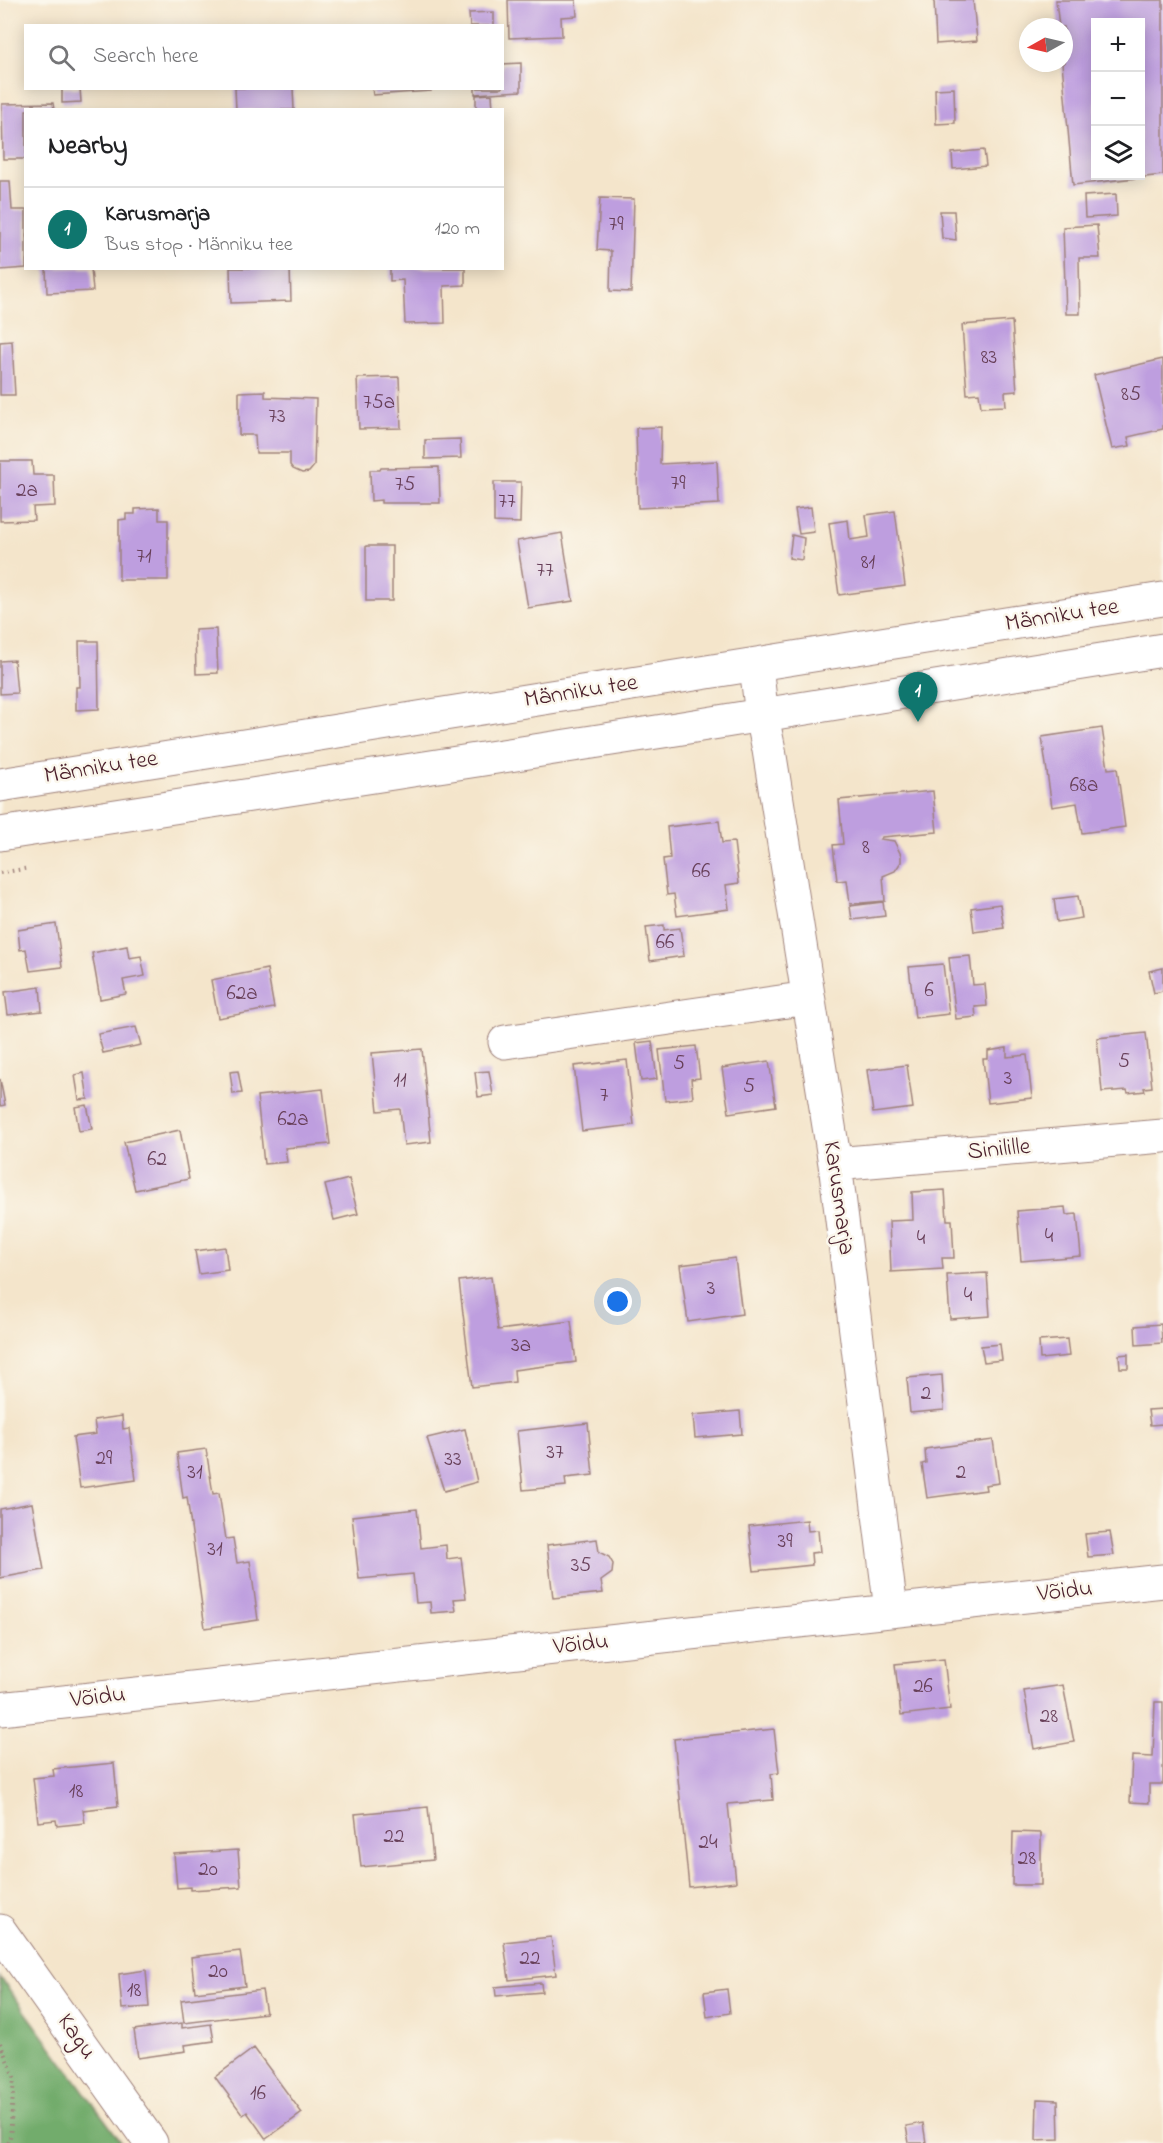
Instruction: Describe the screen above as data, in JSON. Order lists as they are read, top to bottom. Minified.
{"streets":{"street":["Männiku tee","Sinilille","Karusmarja","Võidu","Kagu"]},"crossings":[["Männiku tee","Karusmarja"],["Sinilille","Karusmarja"],["Karusmarja","Võidu"]],"house_numbers":["79","83","85","75a","73","79","75","2a","77","71","81","77","68a","8","66","66","6","62a","5","5","3","11","5","7","62a","62","4","4","3","4","3a","2","37","29","33","31","2","39","31","35","26","28","18","22","24","28","20","22","20","18","16"],"north":"left","page":{"map_buttons":["+","−"],"search":"Search here","heading":"Nearby","list":[{"mark":"1","name":"Karusmarja","note":"Bus stop · Männiku tee","value":"120 m"}],"pins":"1"}}
